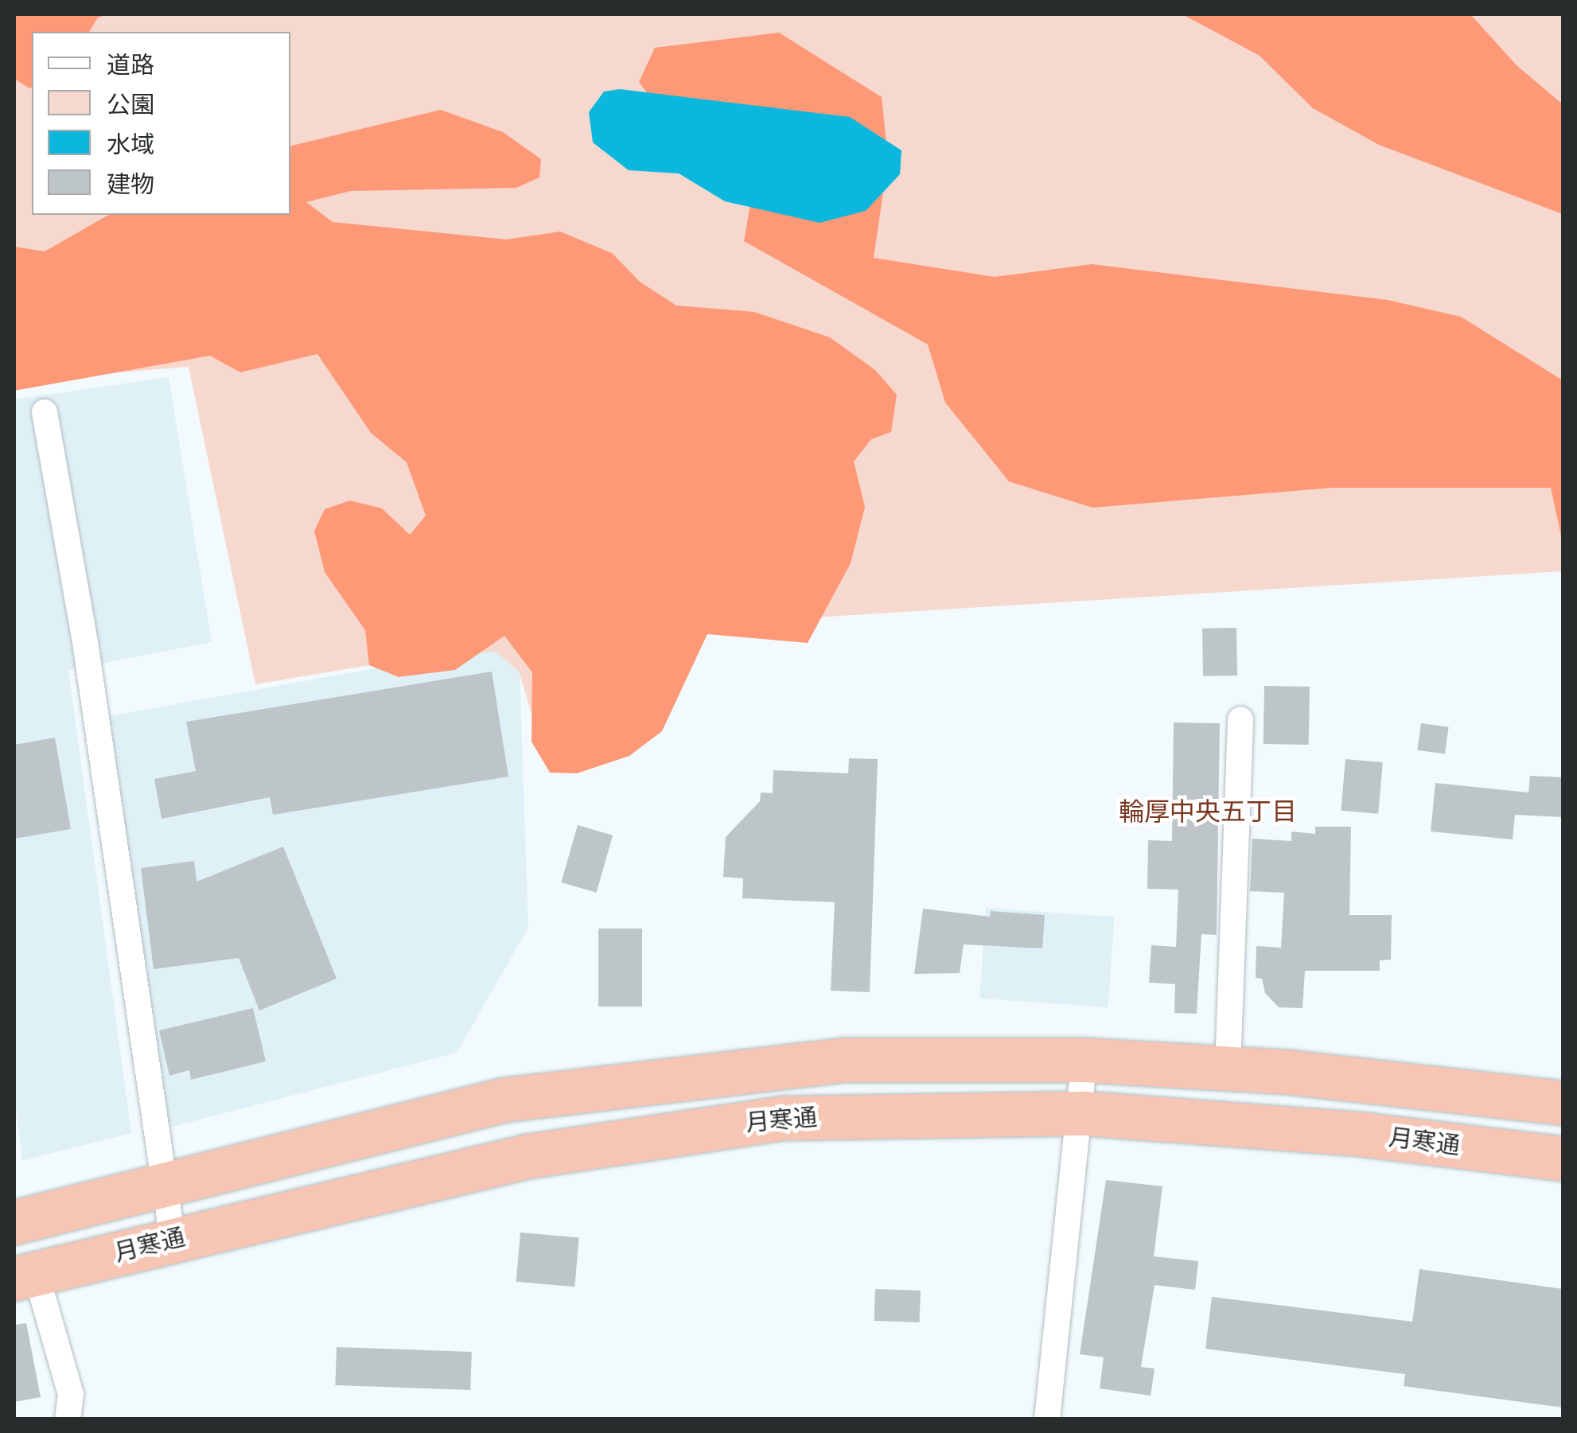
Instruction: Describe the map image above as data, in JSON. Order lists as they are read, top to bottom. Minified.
{"streets":{"highway":["月寒通"]},"districts":["輪厚中央五丁目"],"legend":["道路","公園","水域","建物"]}
